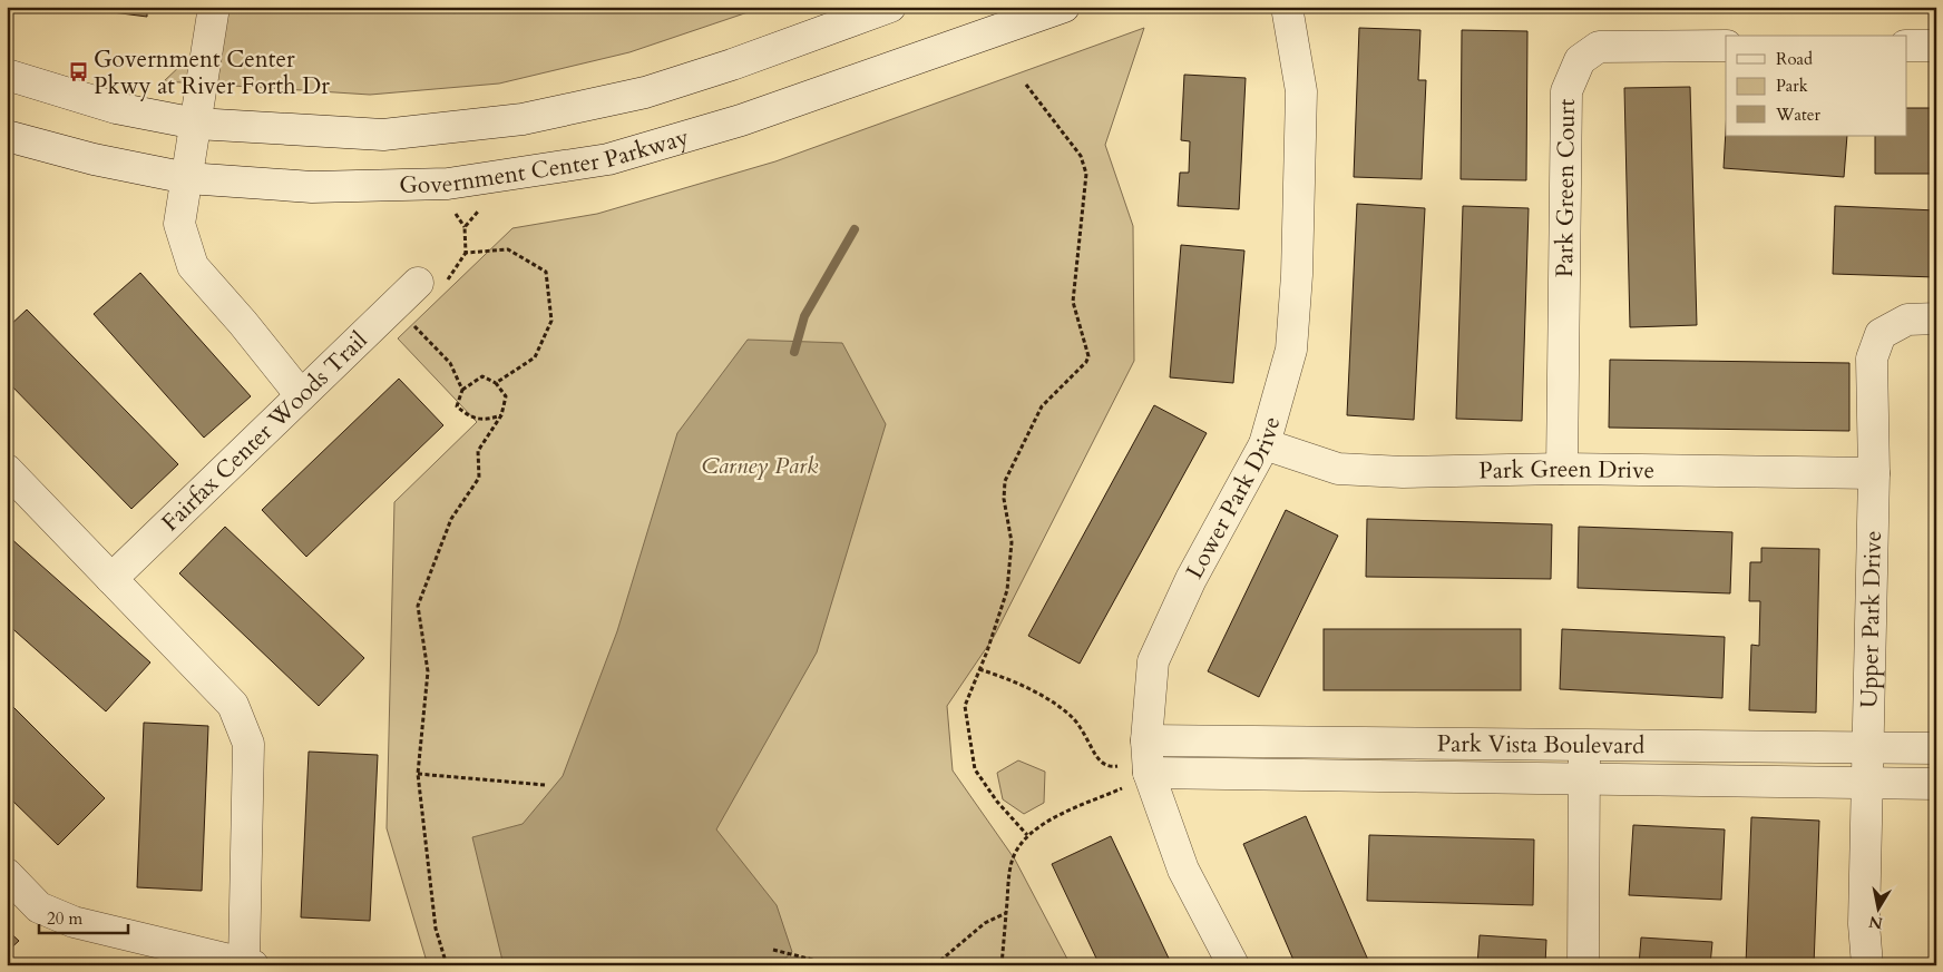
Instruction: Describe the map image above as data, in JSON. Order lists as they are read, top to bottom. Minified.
{"streets":{"street":["Government Center Parkway","Park Green Court","Fairfax Center Woods Trail","Park Green Drive","Lower Park Drive","Upper Park Drive","Park Vista Boulevard"]},"crossings":[["Park Green Court","Park Green Drive"],["Park Green Drive","Lower Park Drive"],["Park Green Drive","Upper Park Drive"],["Lower Park Drive","Park Vista Boulevard"],["Upper Park Drive","Park Vista Boulevard"]],"parks":["Carney Park"],"places":{"bus stop":["Government Center Pkwy at River Forth Dr"]},"legend":["Road","Park","Water"],"scale_bar":"20 m","north":"bottom"}
